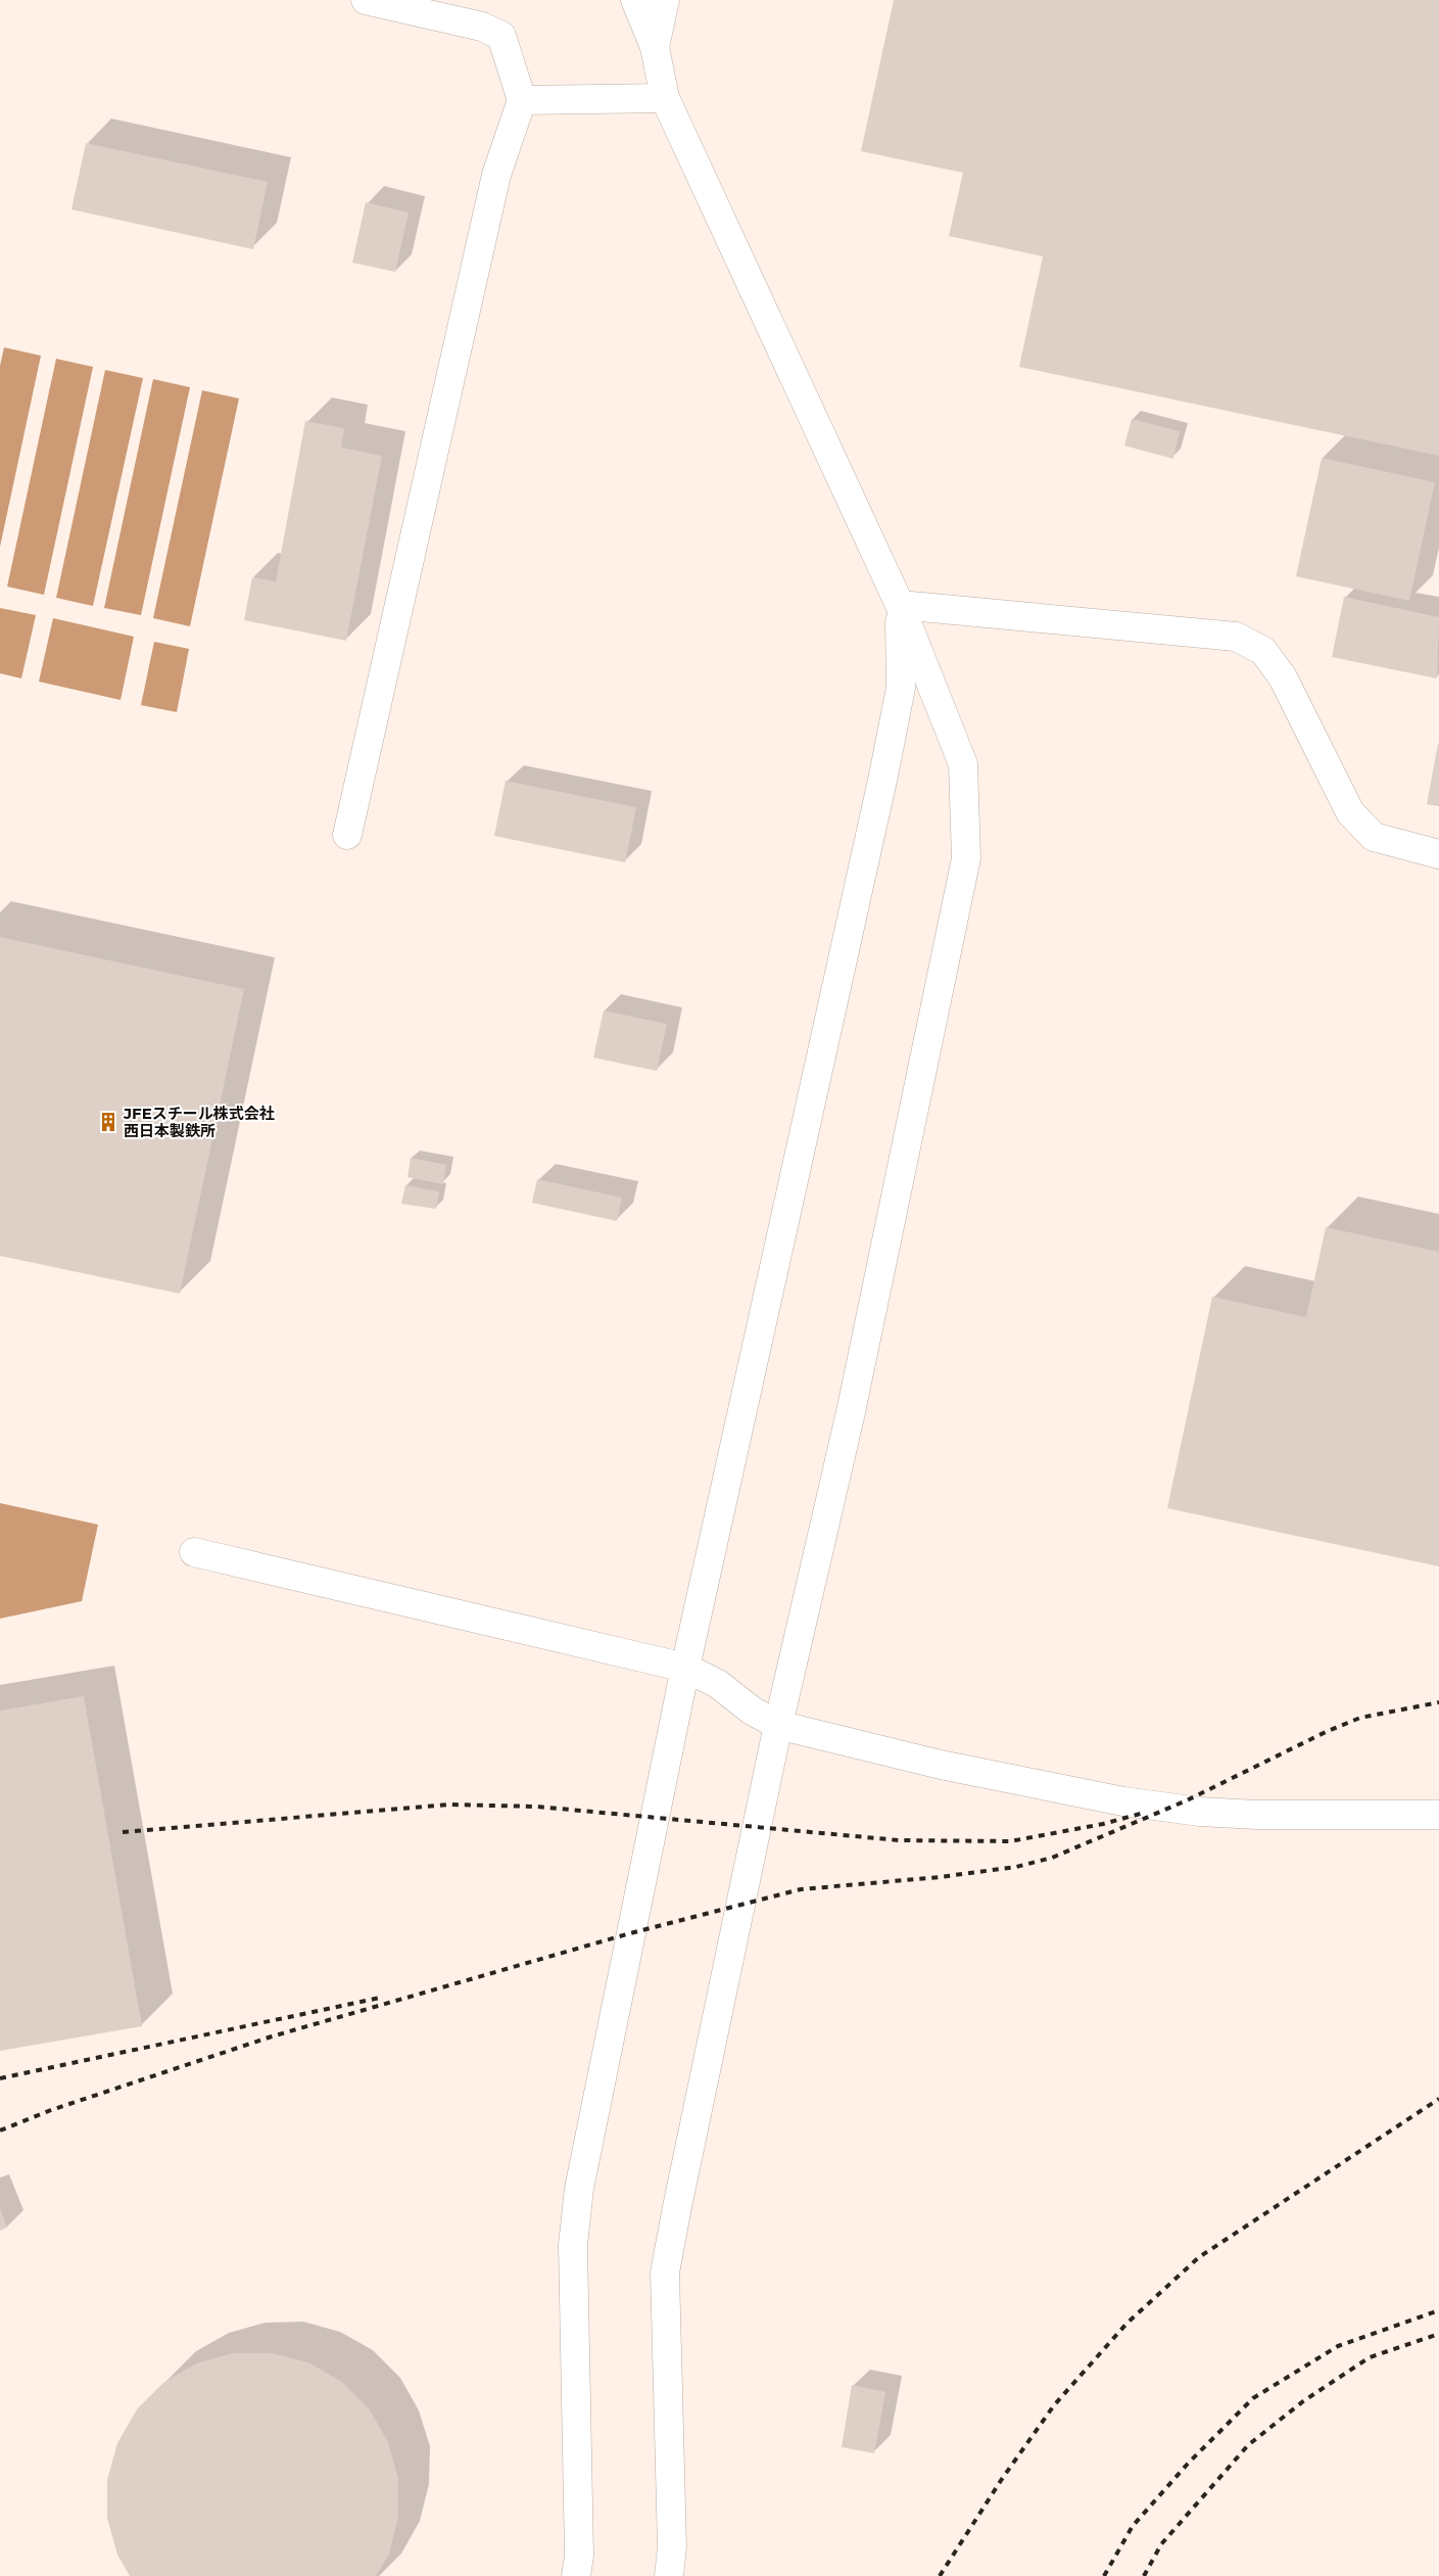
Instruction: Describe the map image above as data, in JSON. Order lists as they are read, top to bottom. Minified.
{"places":{"building":["JFEスチール株式会社 西日本製鉄所"]}}
